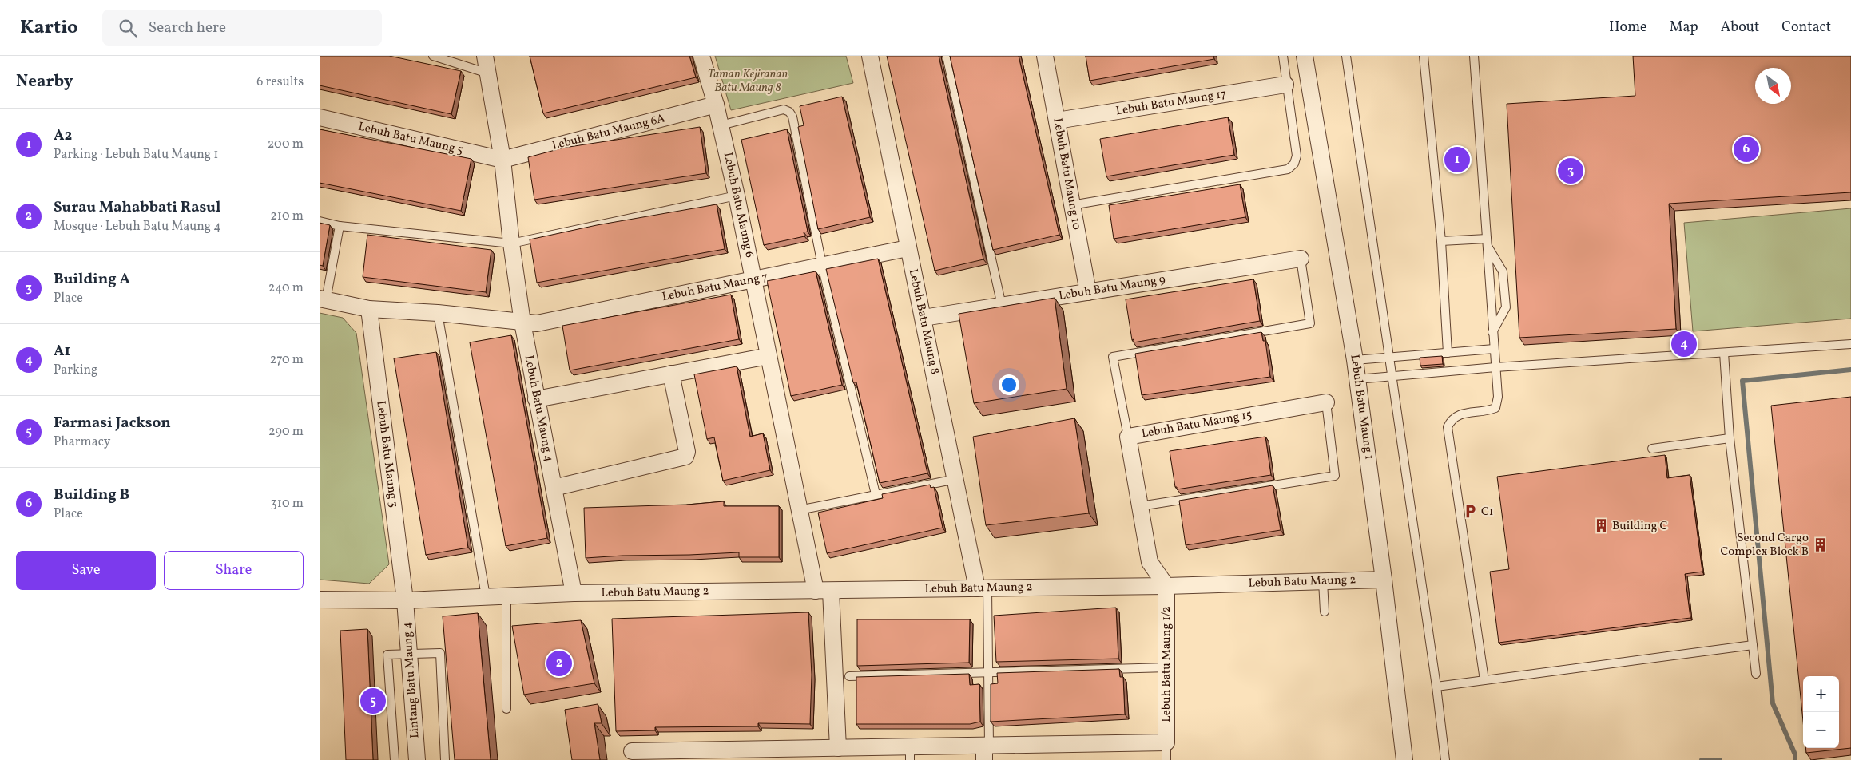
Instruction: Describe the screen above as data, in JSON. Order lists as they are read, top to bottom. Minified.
{"streets":{"street":["Lebuh Batu Maung 17","Lebuh Batu Maung 6A","Lebuh Batu Maung 5","Lebuh Batu Maung 10","Lebuh Batu Maung 6","Lebuh Batu Maung 7","Lebuh Batu Maung 9","Lebuh Batu Maung 8","Lebuh Batu Maung 1","Lebuh Batu Maung 4","Lebuh Batu Maung 15","Lebuh Batu Maung 3","Lebuh Batu Maung 2","Lebuh Batu Maung 1/2","Lintang Batu Maung 4"]},"crossings":[["Lebuh Batu Maung 17","Lebuh Batu Maung 10"],["Lebuh Batu Maung 6A","Lebuh Batu Maung 5"],["Lebuh Batu Maung 6A","Lebuh Batu Maung 6"],["Lebuh Batu Maung 6A","Lebuh Batu Maung 4"],["Lebuh Batu Maung 5","Lebuh Batu Maung 4"],["Lebuh Batu Maung 10","Lebuh Batu Maung 9"],["Lebuh Batu Maung 6","Lebuh Batu Maung 7"],["Lebuh Batu Maung 6","Lebuh Batu Maung 2"],["Lebuh Batu Maung 7","Lebuh Batu Maung 8"],["Lebuh Batu Maung 7","Lebuh Batu Maung 4"],["Lebuh Batu Maung 9","Lebuh Batu Maung 8"],["Lebuh Batu Maung 8","Lebuh Batu Maung 2"],["Lebuh Batu Maung 1","Lebuh Batu Maung 2"],["Lebuh Batu Maung 4","Lebuh Batu Maung 2"],["Lebuh Batu Maung 15","Lebuh Batu Maung 2"],["Lebuh Batu Maung 15","Lebuh Batu Maung 1/2"],["Lebuh Batu Maung 3","Lintang Batu Maung 4"],["Lebuh Batu Maung 2","Lebuh Batu Maung 1/2"]],"parks":["Taman Kejiranan Batu Maung 8"],"places":{"parking":["C1"],"building":["Building C","Second Cargo Complex Block B"]},"north":"bottom right","page":{"header":"Kartio","search":"Search here","nav":["Home","Map","About","Contact"],"heading":["Nearby","6 results"],"list":[{"mark":"1","name":"A2","note":"Parking · Lebuh Batu Maung 1","value":"200 m"},{"mark":"2","name":"Surau Mahabbati Rasul","note":"Mosque · Lebuh Batu Maung 4","value":"210 m"},{"mark":"3","name":"Building A","note":"Place","value":"240 m"},{"mark":"4","name":"A1","note":"Parking","value":"270 m"},{"mark":"5","name":"Farmasi Jackson","note":"Pharmacy","value":"290 m"},{"mark":"6","name":"Building B","note":"Place","value":"310 m"}],"pins":["6","1","3","4","2","5"],"buttons":["Save","Share"],"map_buttons":["+","−"]}}
